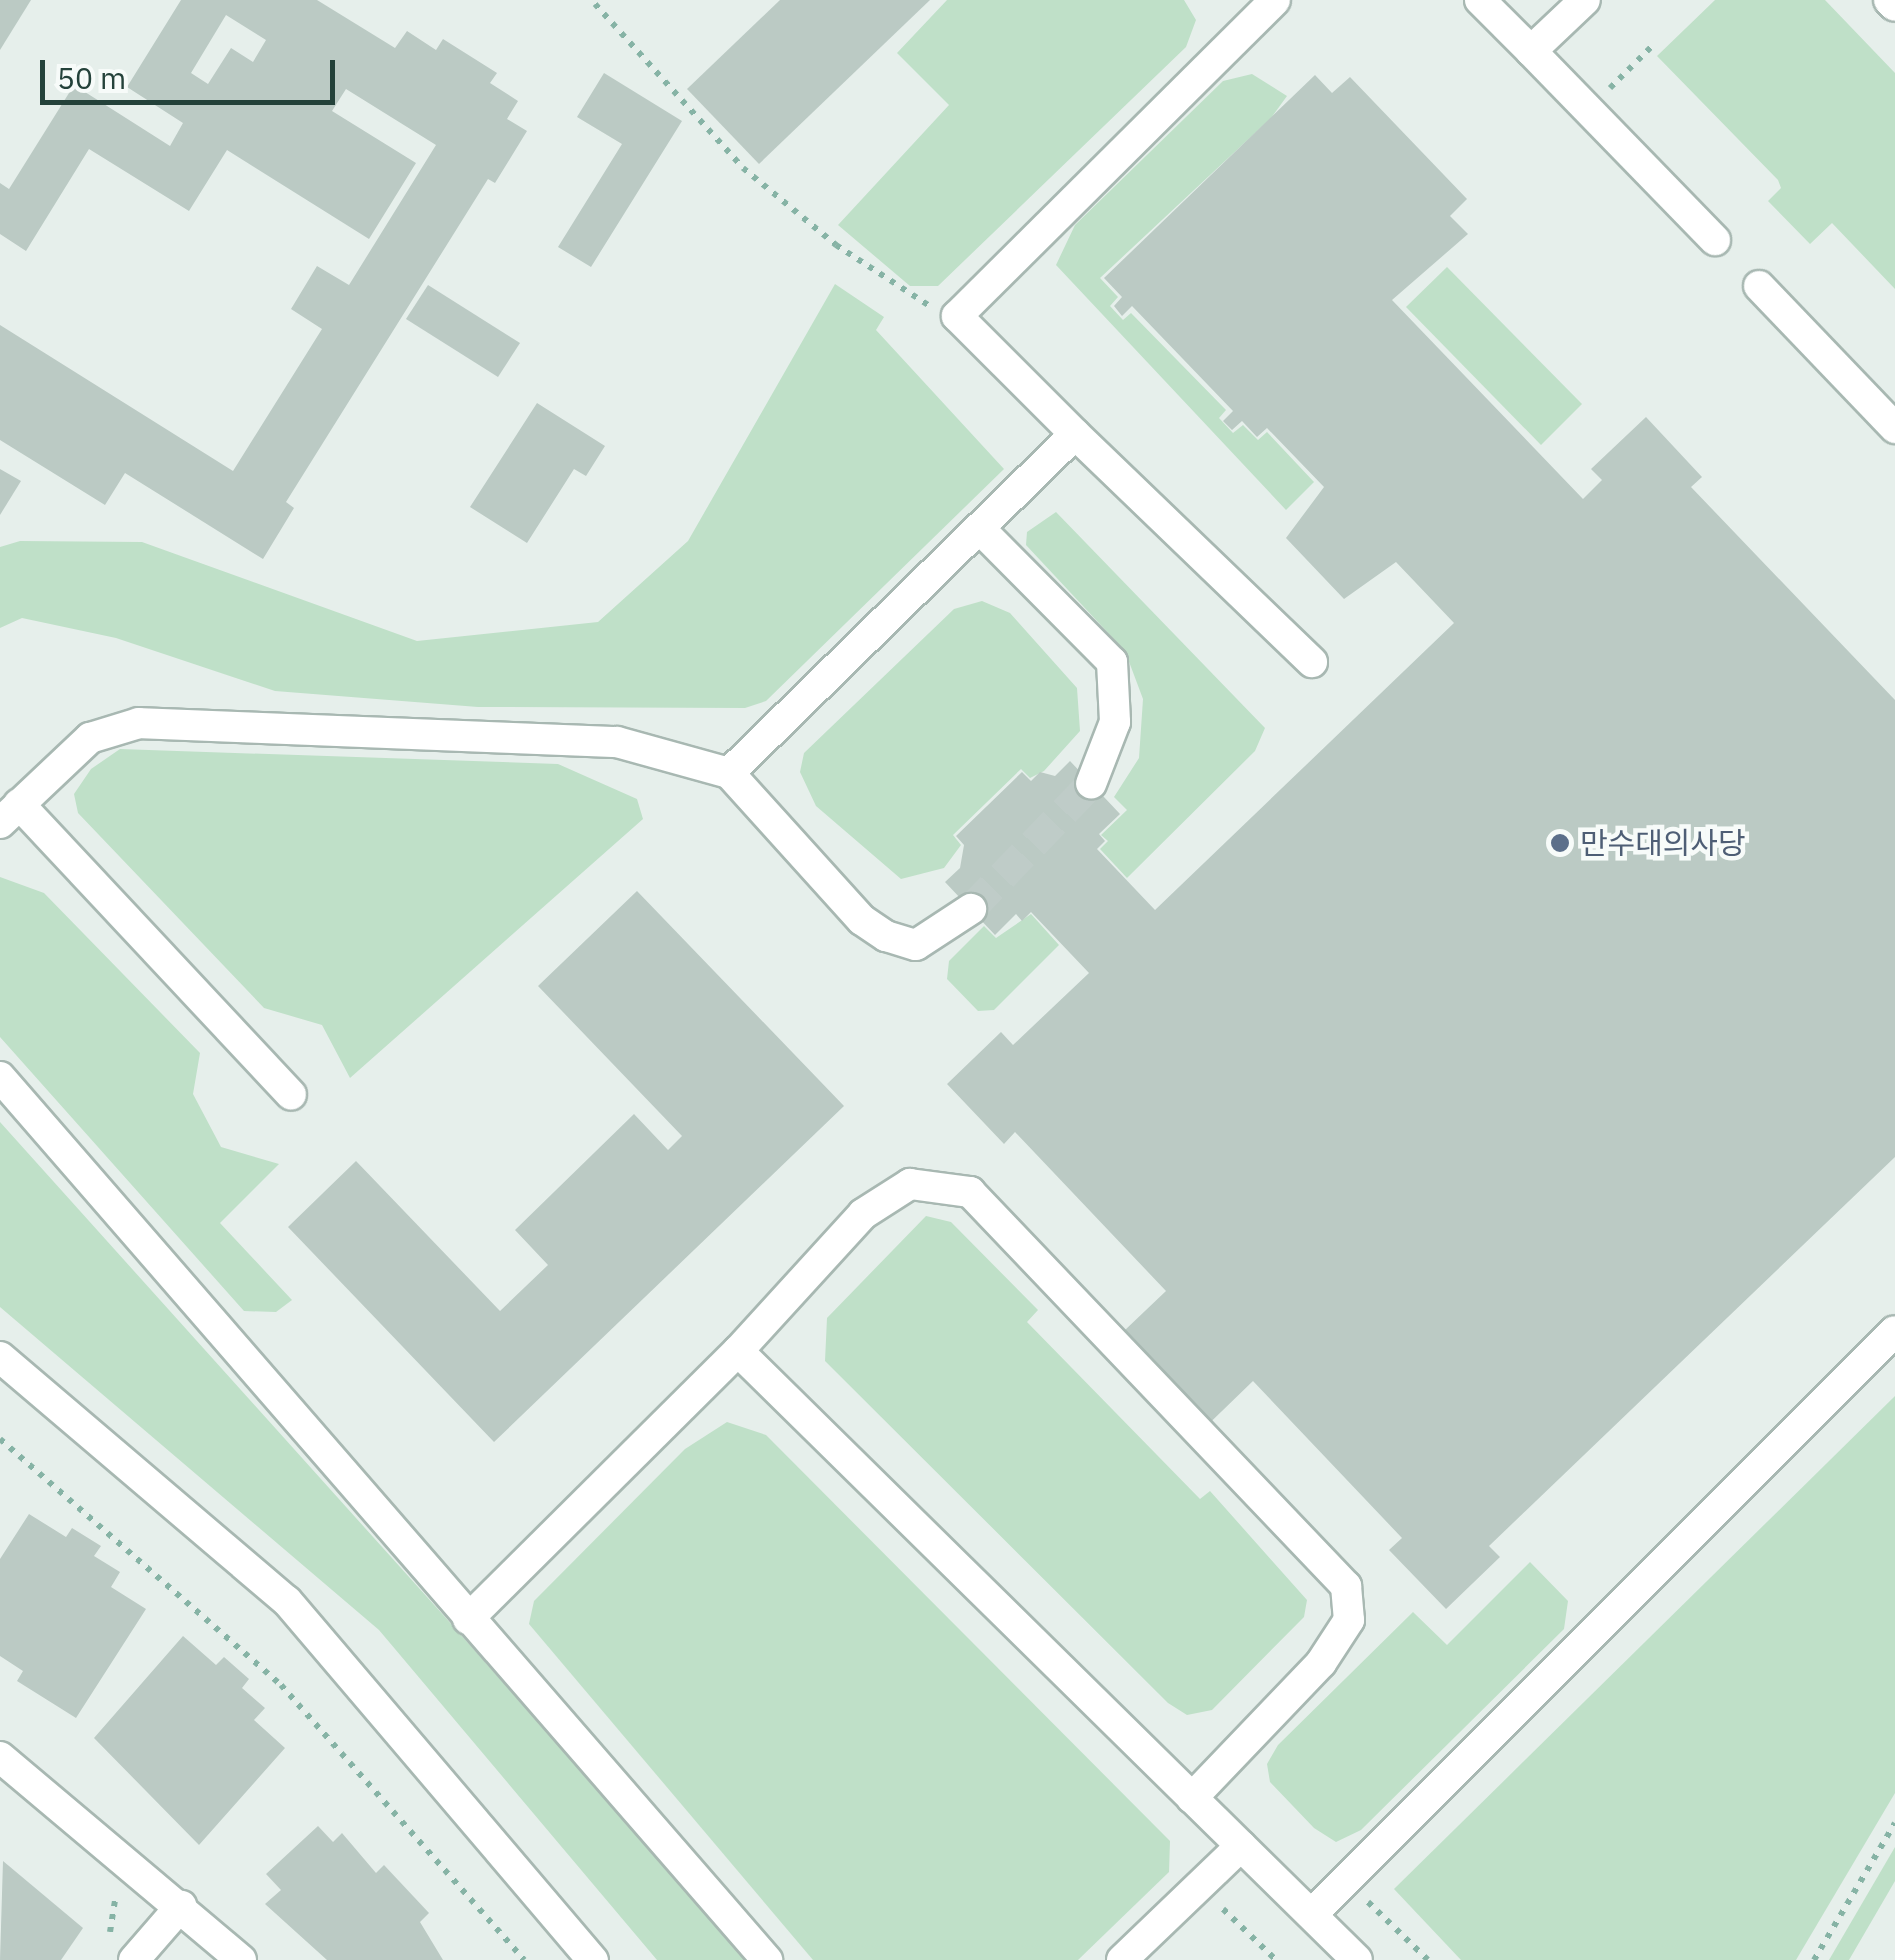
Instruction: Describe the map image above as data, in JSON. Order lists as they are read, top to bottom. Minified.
{"places":["만수대의사당"],"scale_bar":"50 m"}
